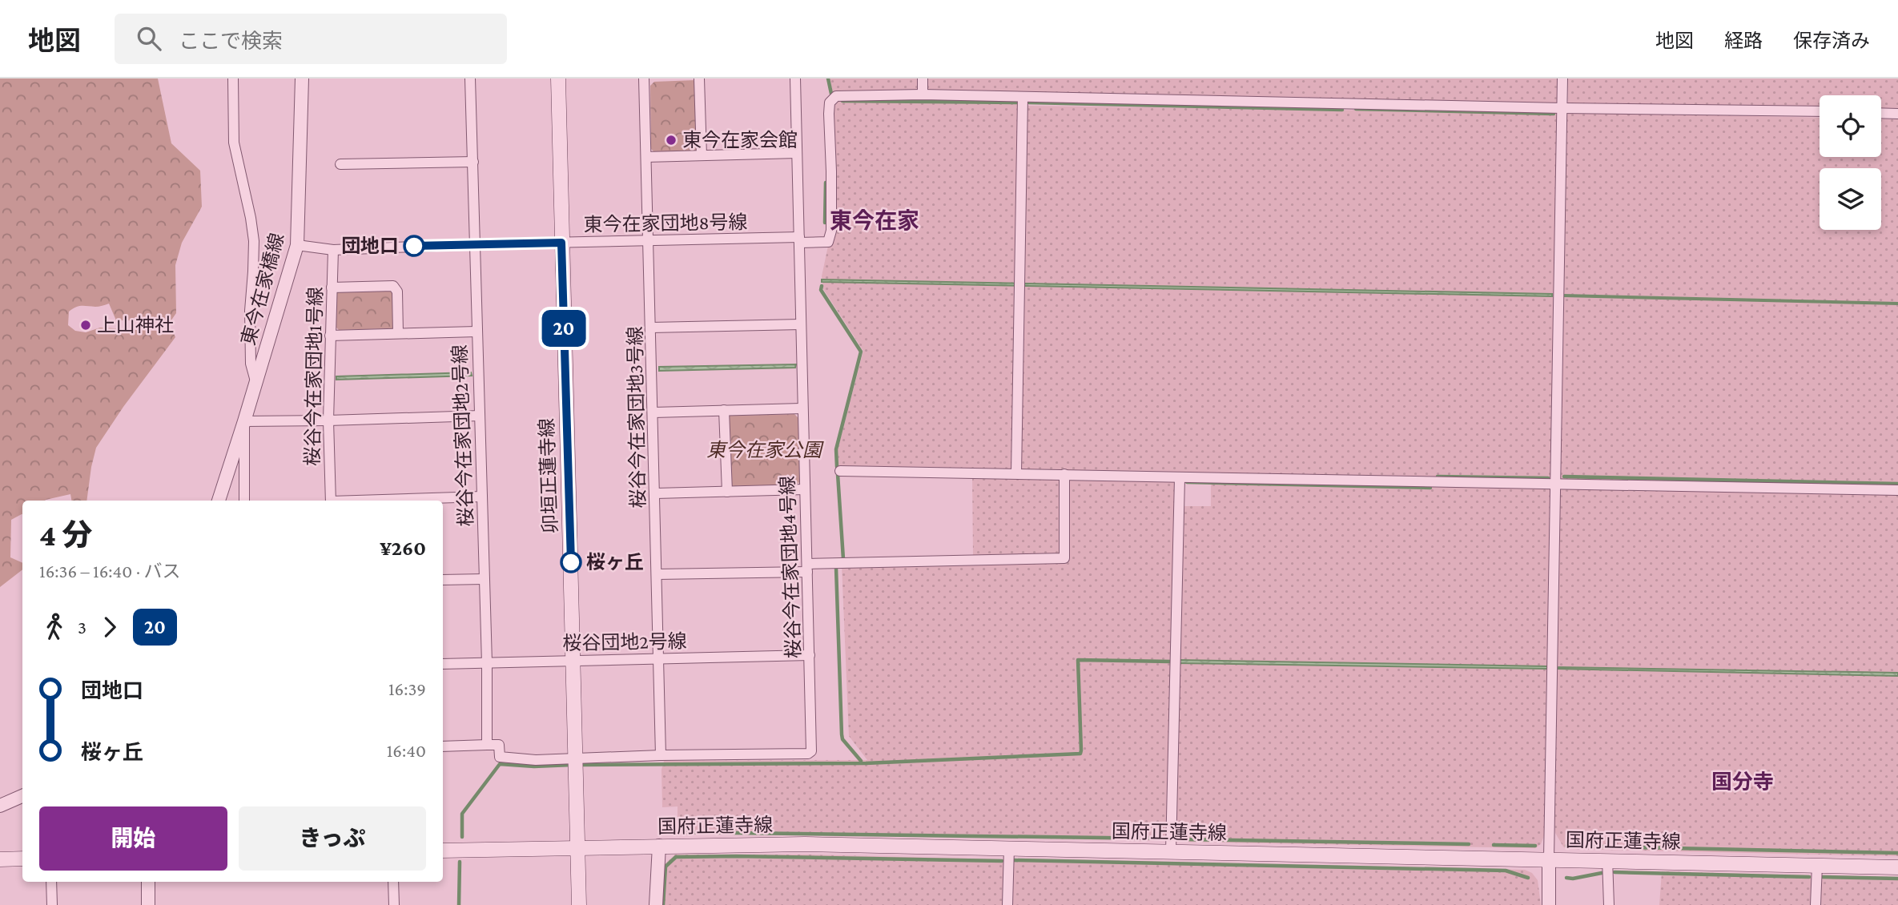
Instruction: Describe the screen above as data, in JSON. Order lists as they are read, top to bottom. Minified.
{"streets":{"main road":["卯垣正蓮寺線","国府正蓮寺線"],"street":["東今在家団地8号線","東今在家橋線","桜谷今在家団地1号線","桜谷今在家団地3号線","桜谷今在家団地2号線","桜谷今在家団地4号線","桜谷団地2号線"]},"crossings":[["東今在家団地8号線","東今在家橋線"],["東今在家団地8号線","桜谷今在家団地1号線"],["東今在家団地8号線","桜谷今在家団地3号線"],["東今在家団地8号線","桜谷今在家団地2号線"],["東今在家団地8号線","卯垣正蓮寺線"],["東今在家団地8号線","桜谷今在家団地4号線"],["桜谷今在家団地3号線","桜谷今在家団地4号線"],["桜谷今在家団地3号線","桜谷団地2号線"],["桜谷今在家団地2号線","桜谷今在家団地4号線"],["桜谷今在家団地2号線","桜谷団地2号線"],["卯垣正蓮寺線","桜谷今在家団地4号線"],["卯垣正蓮寺線","桜谷団地2号線"],["卯垣正蓮寺線","国府正蓮寺線"],["桜谷今在家団地4号線","桜谷団地2号線"]],"districts":["東今在家","国分寺"],"parks":["東今在家公園"],"places":["東今在家会館","団地口","上山神社","桜ヶ丘"],"lines":["bus line 20"],"page":{"header":"地図","search":"ここで検索","nav":["地図","経路","保存済み"],"on_map":"20","heading":["4 分","16:36 – 16:40 · バス","¥260"],"legs":["3","20"],"list":[{"name":"団地口","value":"16:39"},{"name":"桜ヶ丘","value":"16:40"}],"buttons":["開始","きっぷ"]}}
